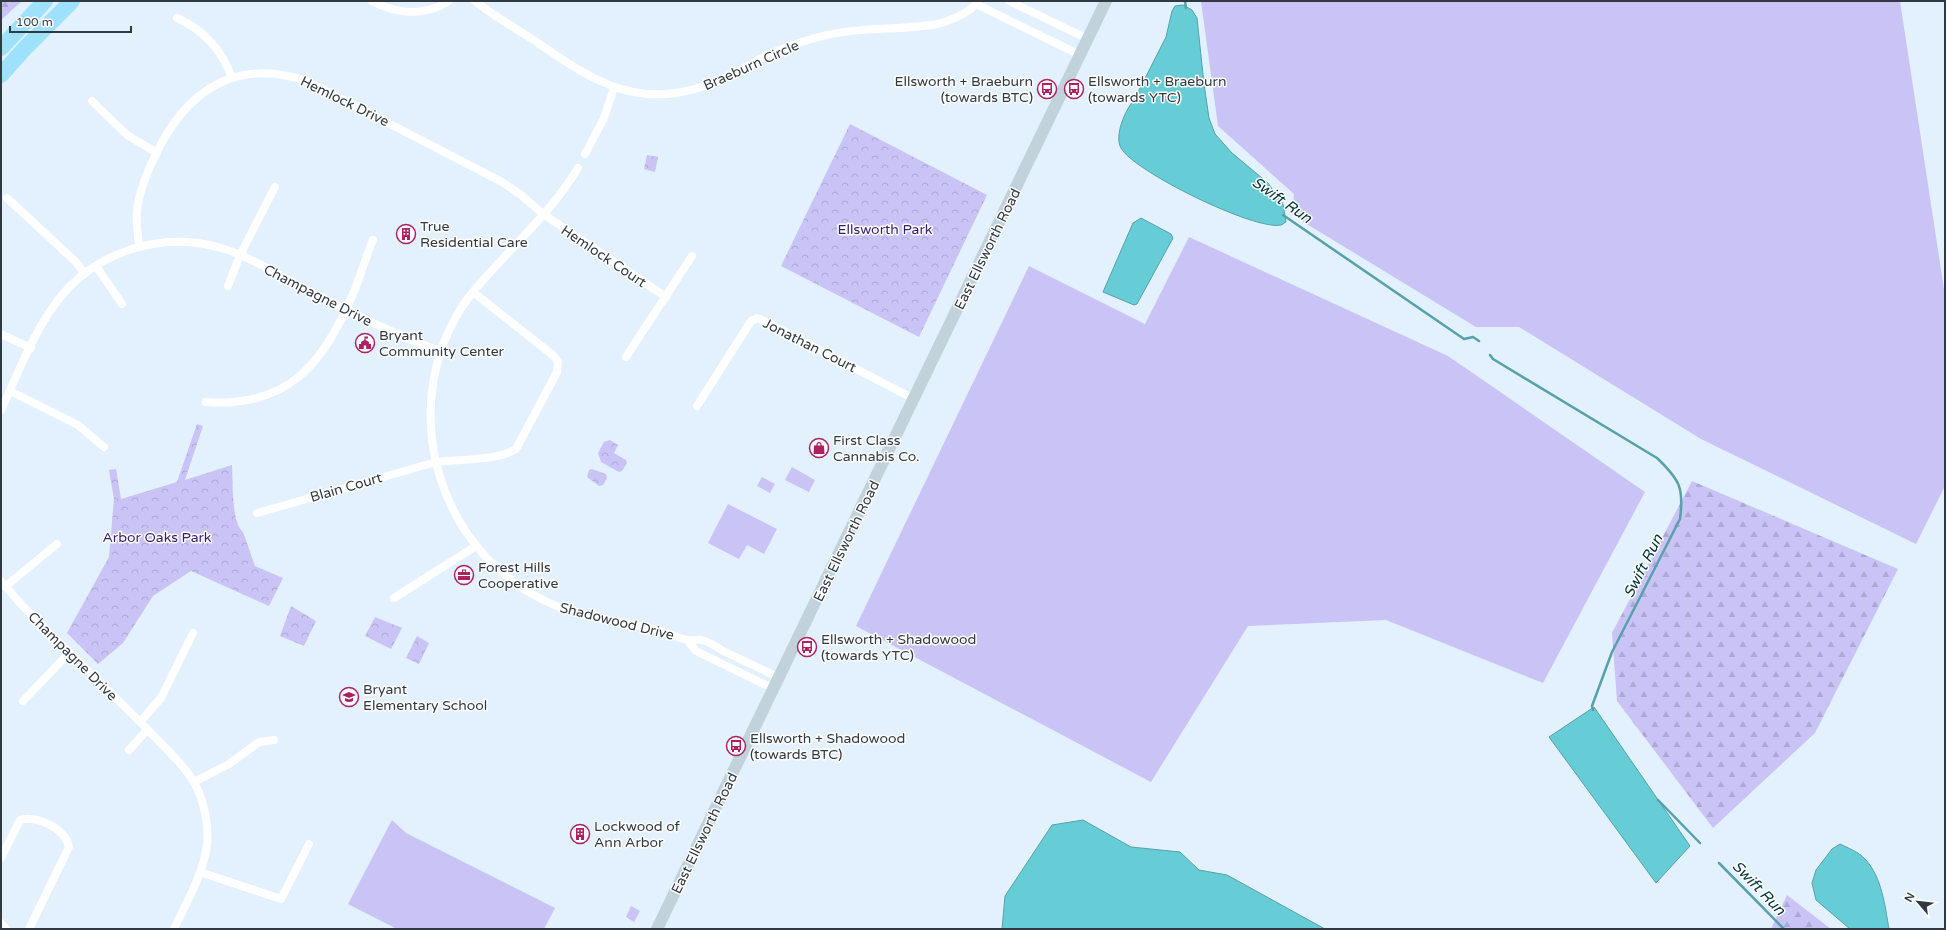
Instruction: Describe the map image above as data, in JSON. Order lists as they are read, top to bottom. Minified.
{"streets":{"main road":["East Ellsworth Road"],"street":["Braeburn Circle","Hemlock Drive","Hemlock Court","Champagne Drive","Jonathan Court","Blain Court","Shadowood Drive"]},"crossings":[["Braeburn Circle","East Ellsworth Road"],["Hemlock Drive","Hemlock Court"],["Hemlock Drive","Champagne Drive"],["Hemlock Drive","Shadowood Drive"],["East Ellsworth Road","Jonathan Court"],["East Ellsworth Road","Shadowood Drive"],["Hemlock Court","Shadowood Drive"],["Champagne Drive","Shadowood Drive"],["Blain Court","Shadowood Drive"]],"water":["Swift Run"],"parks":["Ellsworth Park","Arbor Oaks Park"],"places":{"bus stop":["Ellsworth + Braeburn (towards BTC)","Ellsworth + Braeburn (towards YTC)","Ellsworth + Shadowood (towards YTC)","Ellsworth + Shadowood (towards BTC)"],"building":["True Residential Care","Lockwood of Ann Arbor"],"public building":["Bryant Community Center"],"shop":["First Class Cannabis Co."],"office":["Forest Hills Cooperative"],"school or university":["Bryant Elementary School"]},"scale_bar":"100 m","north":"top left"}
